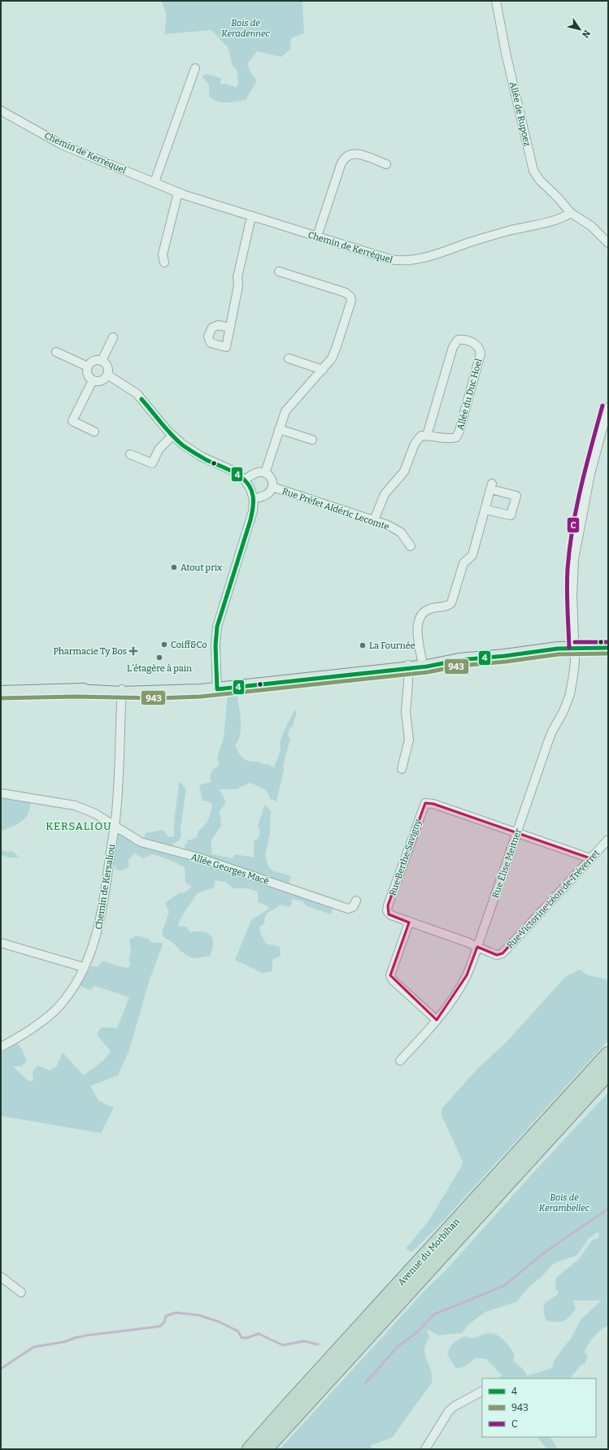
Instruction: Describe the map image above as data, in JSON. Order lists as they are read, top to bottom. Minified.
{"streets":{"highway":["Avenue du Morbihan"],"street":["Allée de Rupoez","Chemin de Kerréquel","Allée du Duc Hoel","Rue Préfet Aldéric Lecomte","Rue Berthe Savigny","Rue Élise Meitner","Allée Georges Macé","Chemin de Kersaliou","Rue Victorine Léon de Tréverret"]},"crossings":[["Allée de Rupoez","Chemin de Kerréquel"],["Rue Berthe Savigny","Rue Élise Meitner"],["Rue Berthe Savigny","Rue Victorine Léon de Tréverret"],["Rue Élise Meitner","Rue Victorine Léon de Tréverret"],["Allée Georges Macé","Chemin de Kersaliou"]],"districts":["KERSALIOU"],"parks":["Bois de Keradennec","Bois de Kerambellec"],"places":{"other":["Atout prix","Coiff&Co","La Fournée","L'étagère à pain"],"health":["Pharmacie Ty Bos"]},"lines":["transit line 4","transit line C","transit line 943"],"legend":["4","943","C"],"north":"bottom right"}
